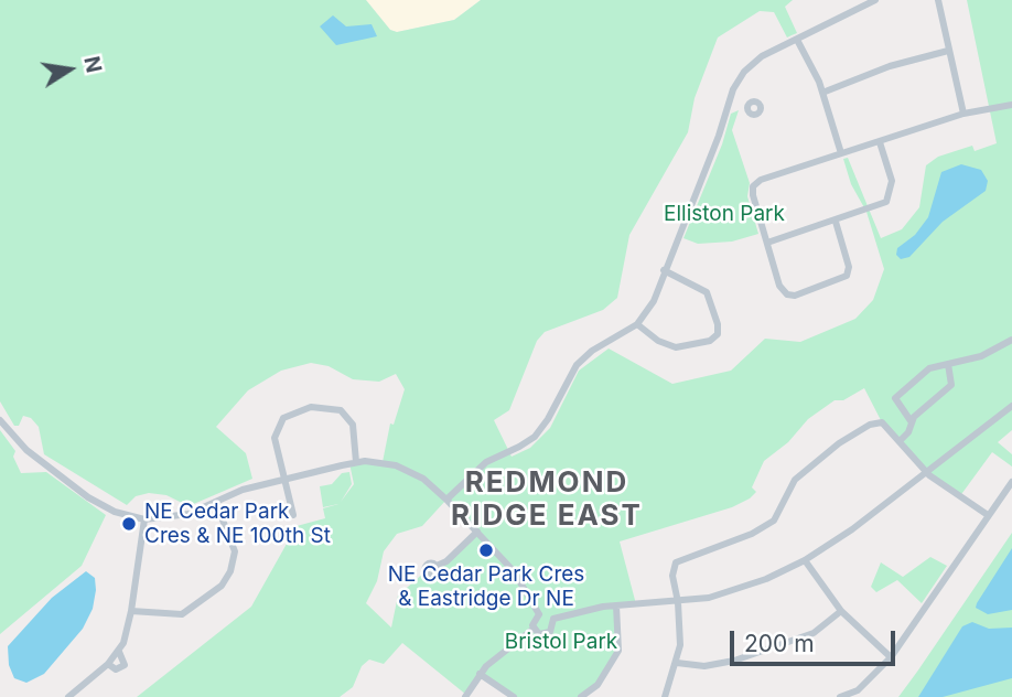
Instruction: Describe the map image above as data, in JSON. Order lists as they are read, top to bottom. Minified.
{"districts":["REDMOND RIDGE EAST"],"parks":["Elliston Park","Bristol Park"],"places":["NE Cedar Park Cres & NE 100th St","NE Cedar Park Cres & Eastridge Dr NE"],"scale_bar":"200 m","north":"right"}
